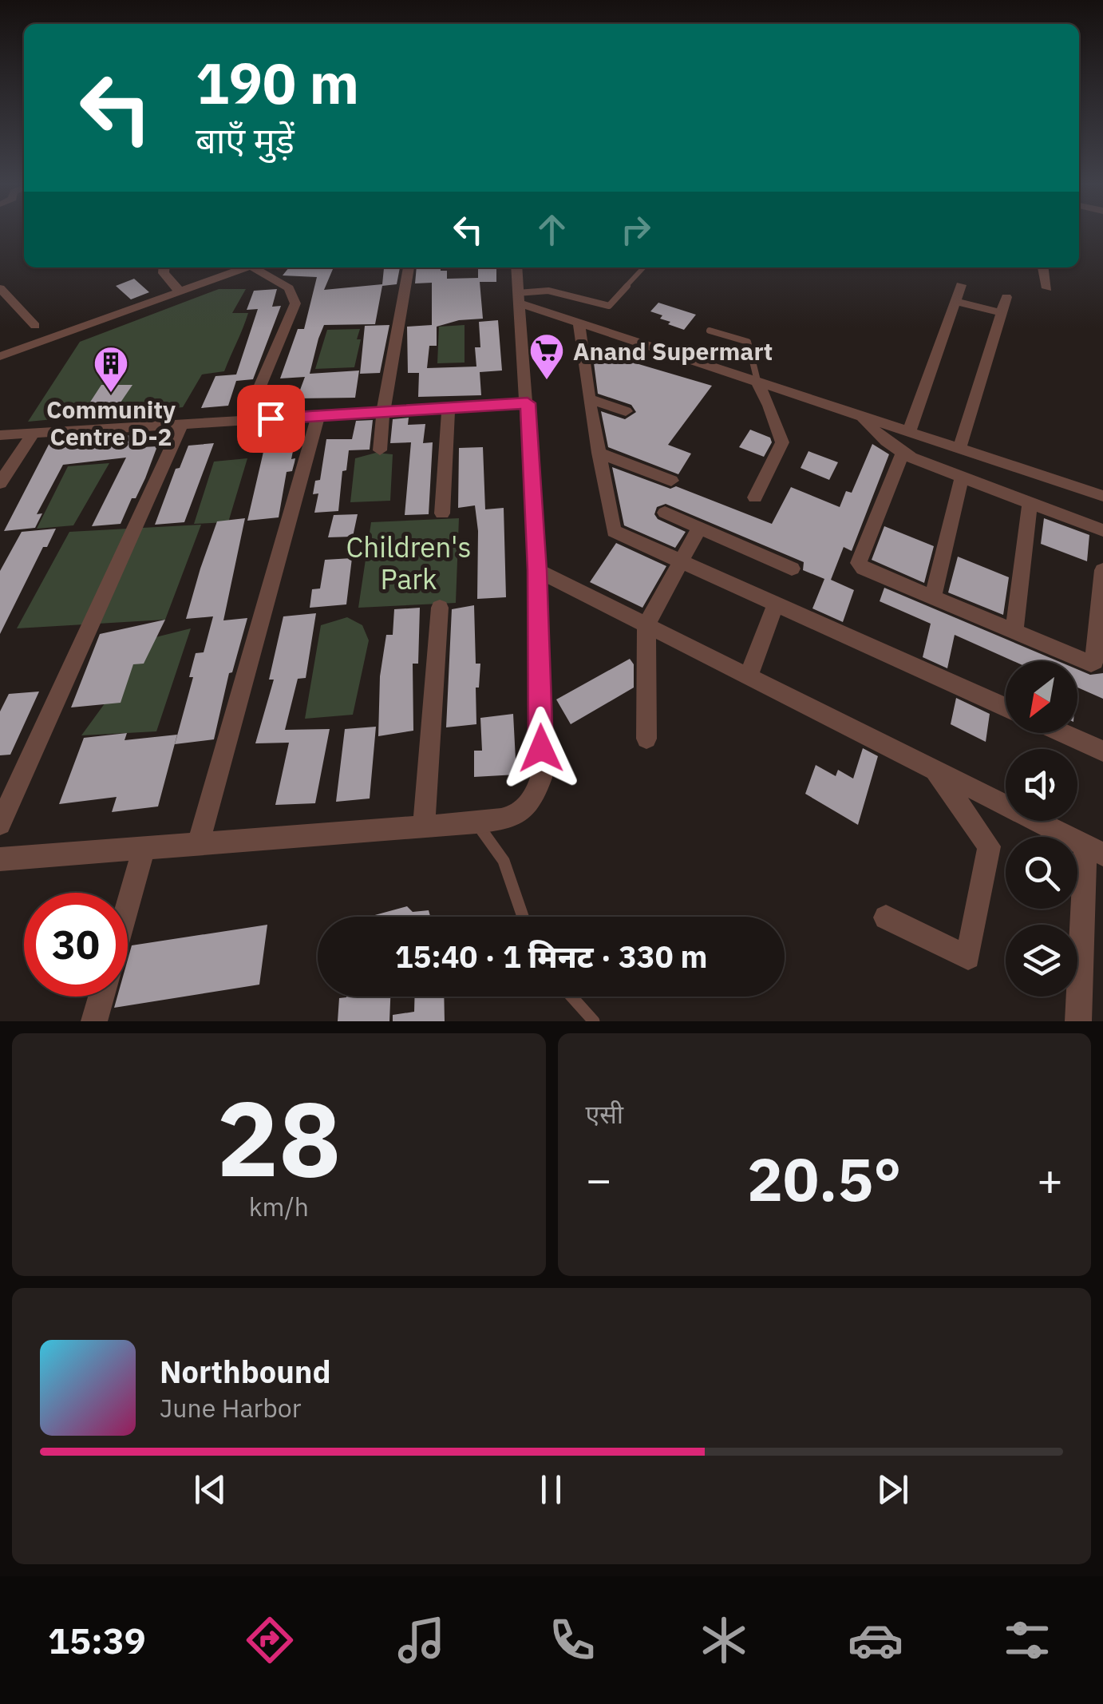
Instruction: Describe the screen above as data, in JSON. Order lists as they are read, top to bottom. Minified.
{"parks":["Children's Park"],"places":{"supermarket":["Anand Supermart"],"building":["Community Centre D-2"]},"north":"bottom left","page":{"turn":["190 m","बाएँ मुड़ें"],"limit":"30","trip":"15:40 · 1 मिनट · 330 m","tile":[["28","km/h"],"एसी"],"heat":["−","20.5°","+"],"song":["Northbound","June Harbor"],"tabs":"15:39"}}
